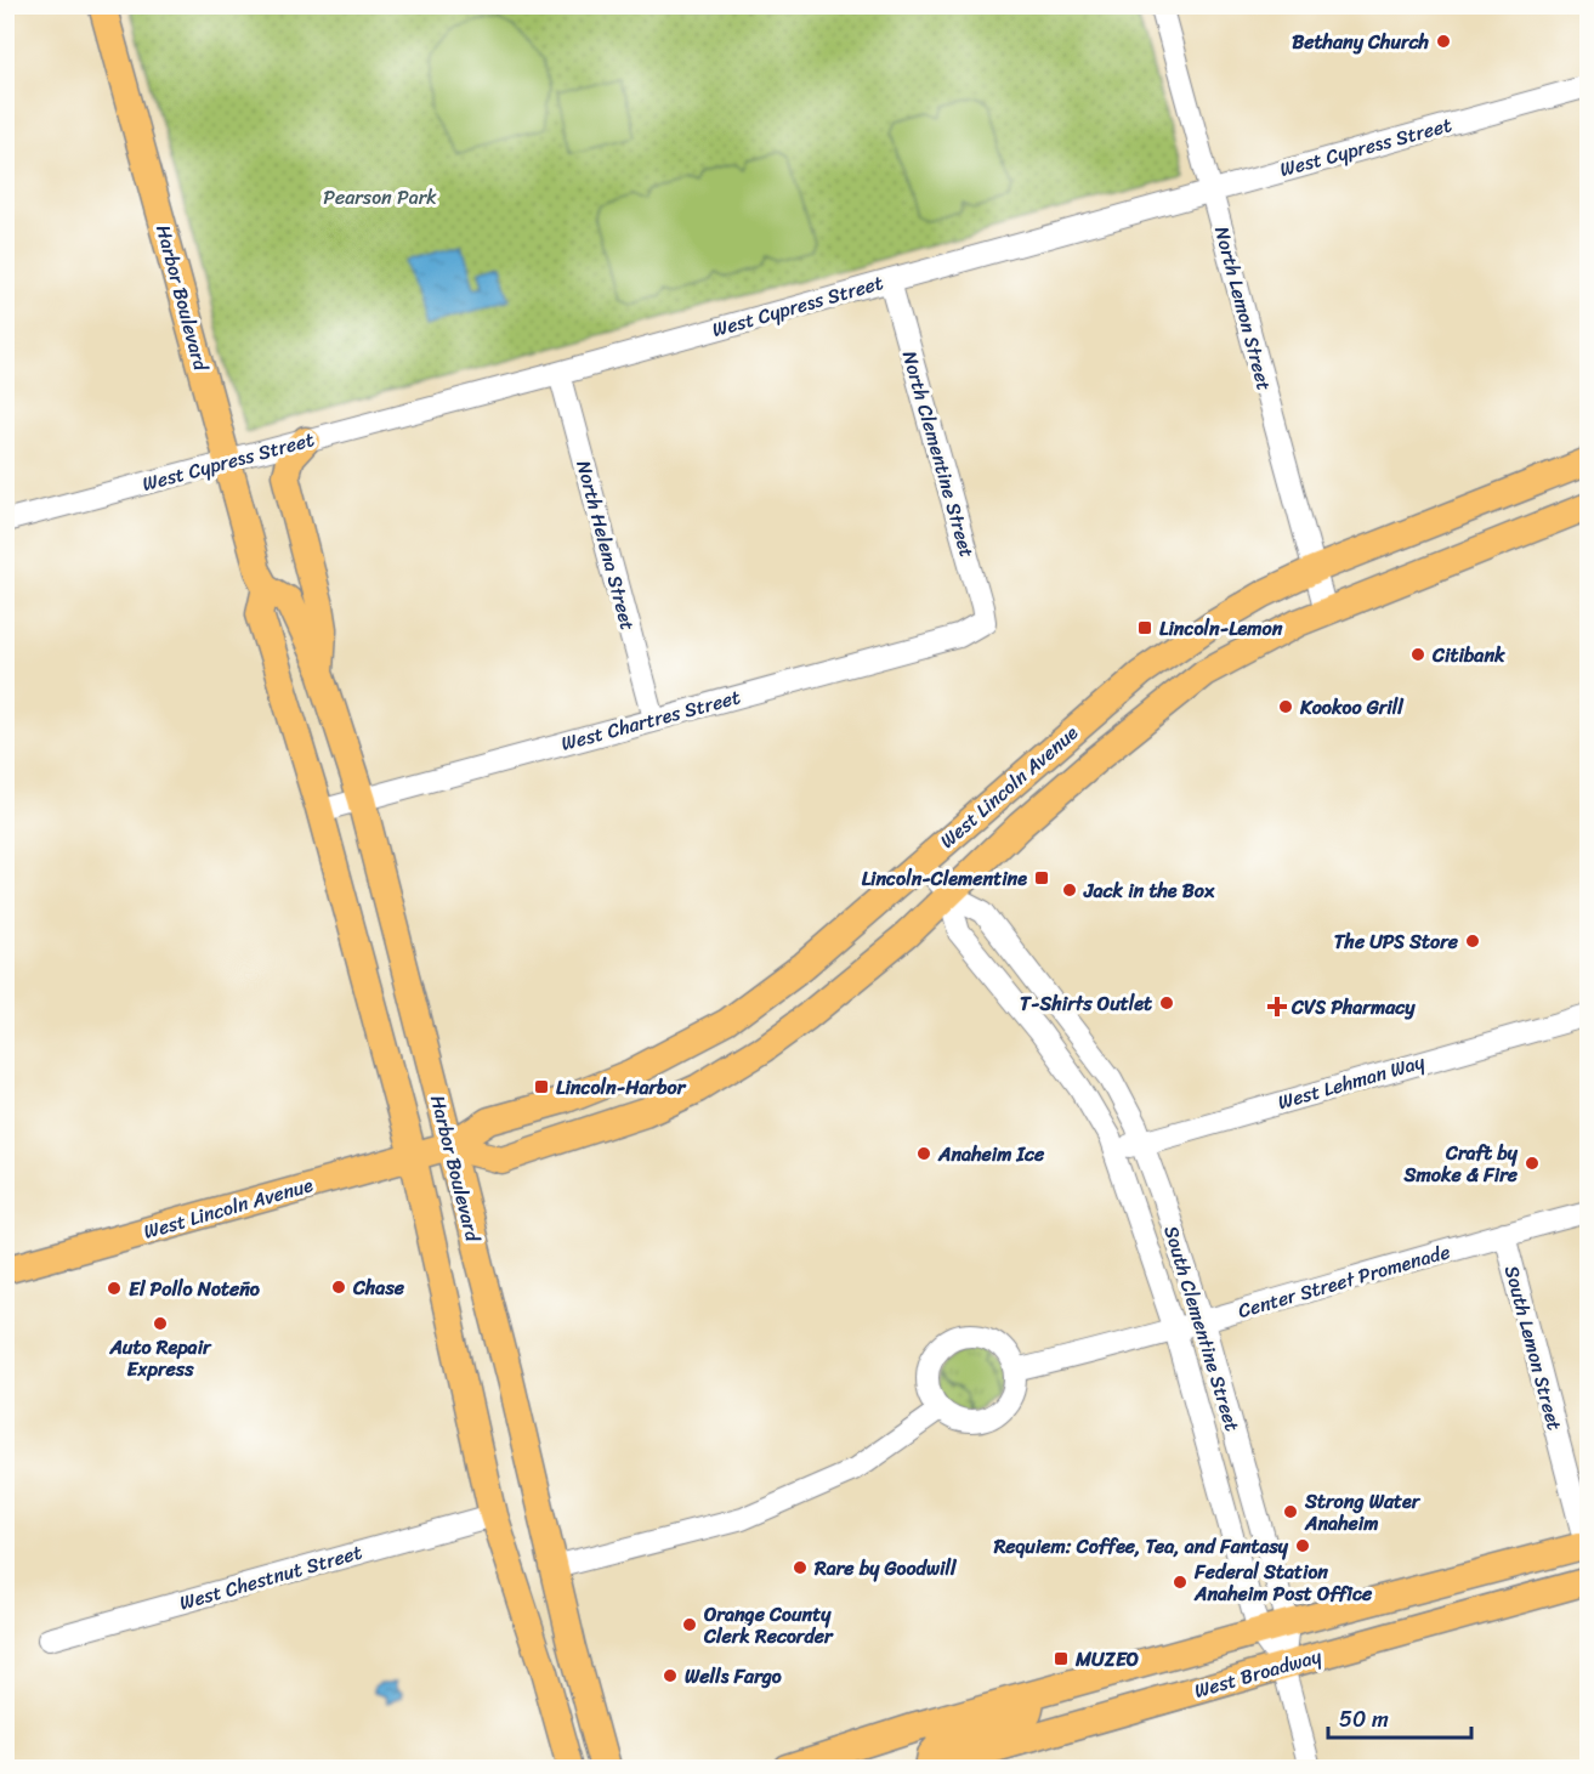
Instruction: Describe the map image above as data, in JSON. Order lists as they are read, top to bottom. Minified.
{"streets":{"main road":["Harbor Boulevard","West Lincoln Avenue","West Broadway"],"street":["West Cypress Street","North Lemon Street","North Clementine Street","North Helena Street","West Chartres Street","West Lehman Way","Center Street Promenade","South Clementine Street","South Lemon Street","West Chestnut Street"]},"crossings":[["West Cypress Street","Harbor Boulevard"],["West Cypress Street","North Lemon Street"],["West Cypress Street","North Clementine Street"],["West Cypress Street","North Helena Street"],["Harbor Boulevard","West Chartres Street"],["Harbor Boulevard","West Lincoln Avenue"],["Harbor Boulevard","West Chestnut Street"],["North Lemon Street","West Lincoln Avenue"],["North Clementine Street","West Chartres Street"],["North Helena Street","West Chartres Street"],["West Lincoln Avenue","South Clementine Street"],["West Lehman Way","South Clementine Street"],["Center Street Promenade","South Clementine Street"],["Center Street Promenade","South Lemon Street"],["South Clementine Street","West Broadway"],["South Lemon Street","West Broadway"]],"parks":["Pearson Park"],"places":{"other":["Bethany Church","Citibank","Kookoo Grill","Jack in the Box","The UPS Store","T-Shirts Outlet","Anaheim Ice","Craft by Smoke & Fire","Chase","El Pollo Noteño","Auto Repair Express","Strong Water Anaheim","Requiem: Coffee, Tea, and Fantasy","Rare by Goodwill","Federal Station Anaheim Post Office","Orange County Clerk Recorder","Wells Fargo"],"transit":["Lincoln-Lemon","Lincoln-Clementine","Lincoln-Harbor","MUZEO"],"health":["CVS Pharmacy"]},"scale_bar":"50 m"}
